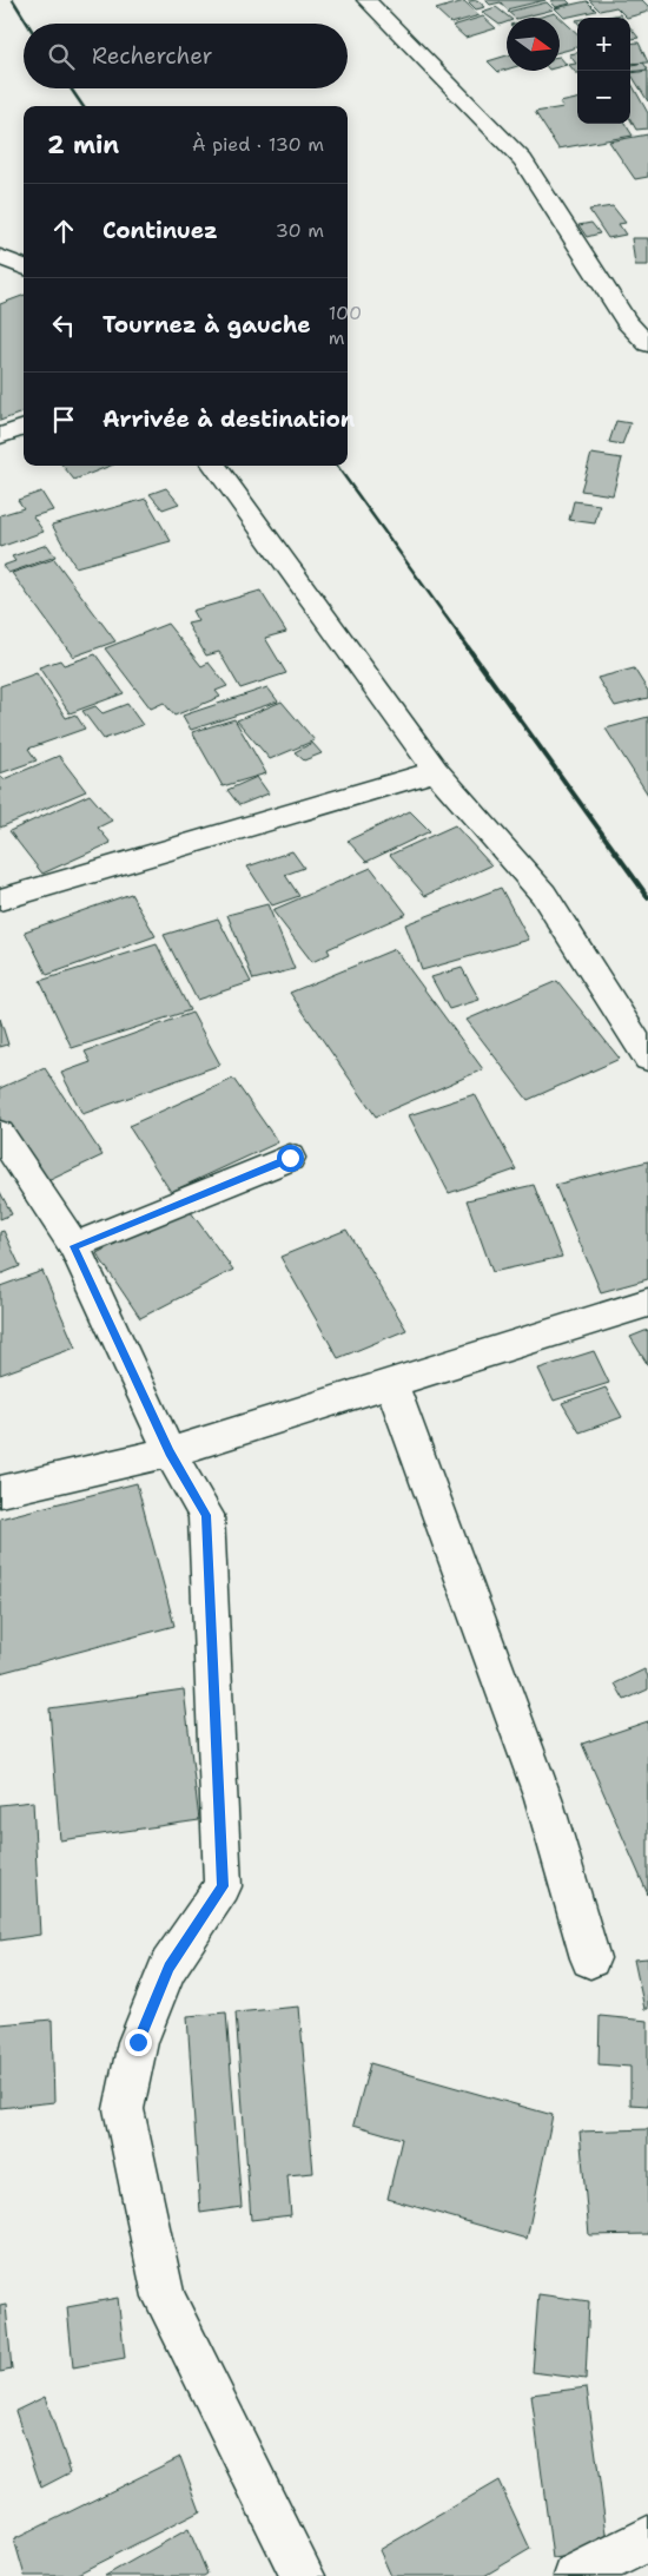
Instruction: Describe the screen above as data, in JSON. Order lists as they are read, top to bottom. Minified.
{"north":"right","page":{"map_buttons":["+","−"],"search":"Rechercher","heading":["2 min","À pied · 130 m"],"list":[["Continuez","30 m"],["Tournez à gauche","100 m"],"Arrivée à destination"]}}
